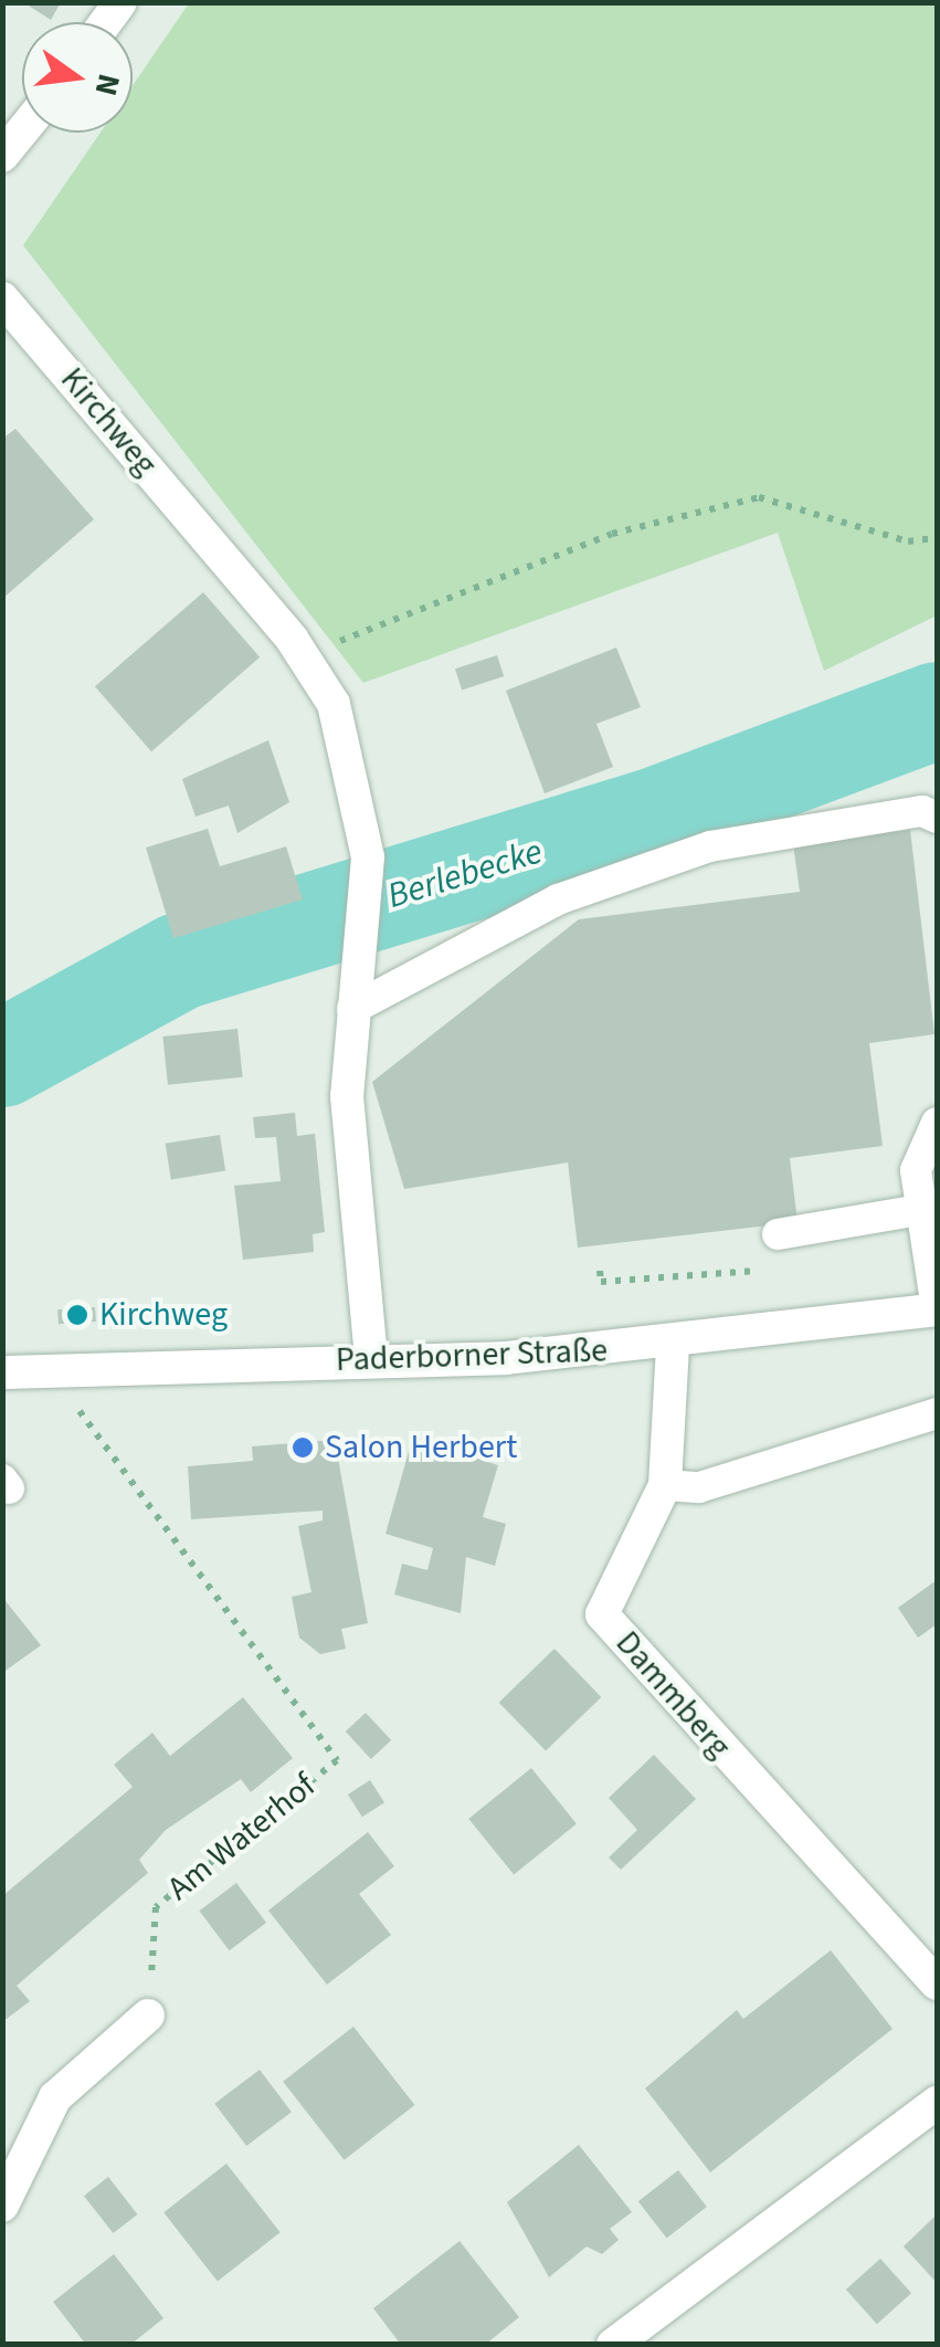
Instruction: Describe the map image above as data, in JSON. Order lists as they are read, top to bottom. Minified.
{"streets":{"street":["Kirchweg","Paderborner Straße","Dammberg"],"path":["Am Waterhof"]},"crossings":[["Kirchweg","Paderborner Straße"],["Paderborner Straße","Dammberg"],["Paderborner Straße","Am Waterhof"]],"water":["Berlebecke"],"places":["Kirchweg","Salon Herbert"],"north":"right"}
